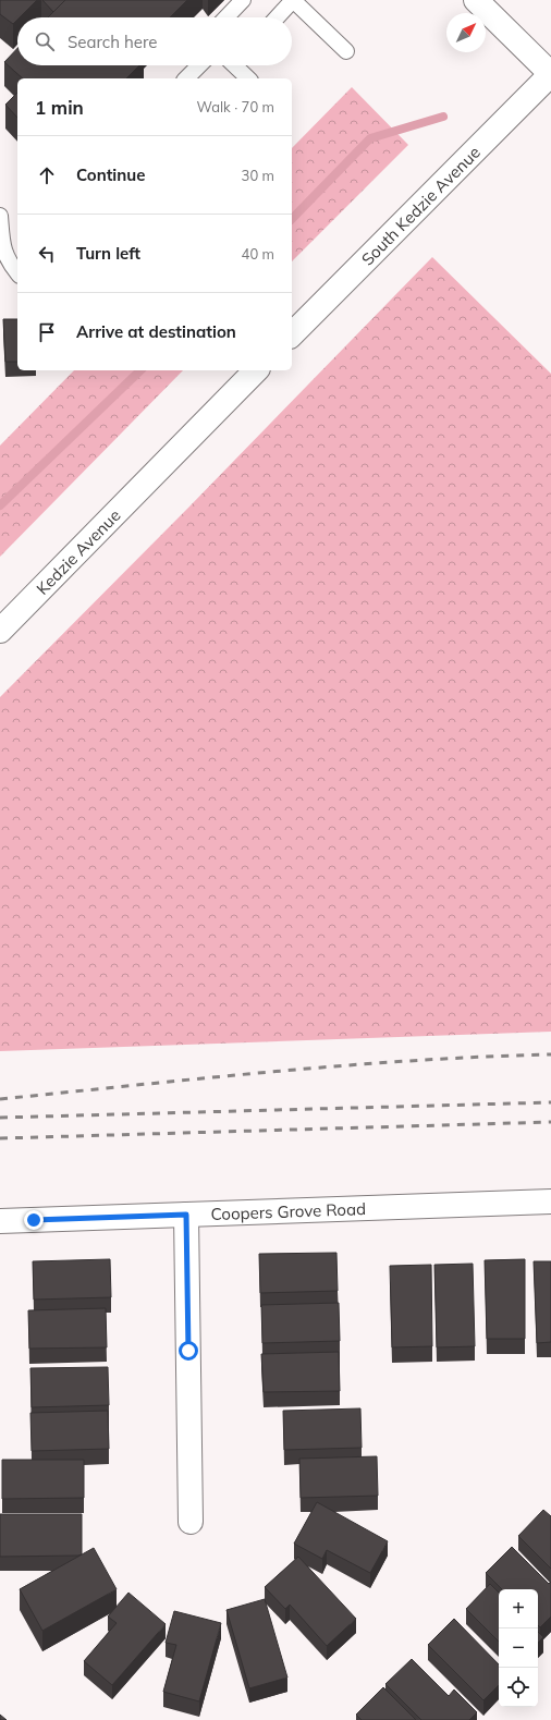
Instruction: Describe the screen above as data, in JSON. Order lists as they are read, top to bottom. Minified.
{"streets":{"street":["South Kedzie Avenue","Kedzie Avenue","Coopers Grove Road"]},"north":"top right","page":{"search":"Search here","heading":["1 min","Walk · 70 m"],"list":[["Continue","30 m"],["Turn left","40 m"],"Arrive at destination"],"map_buttons":["+","−"]}}
